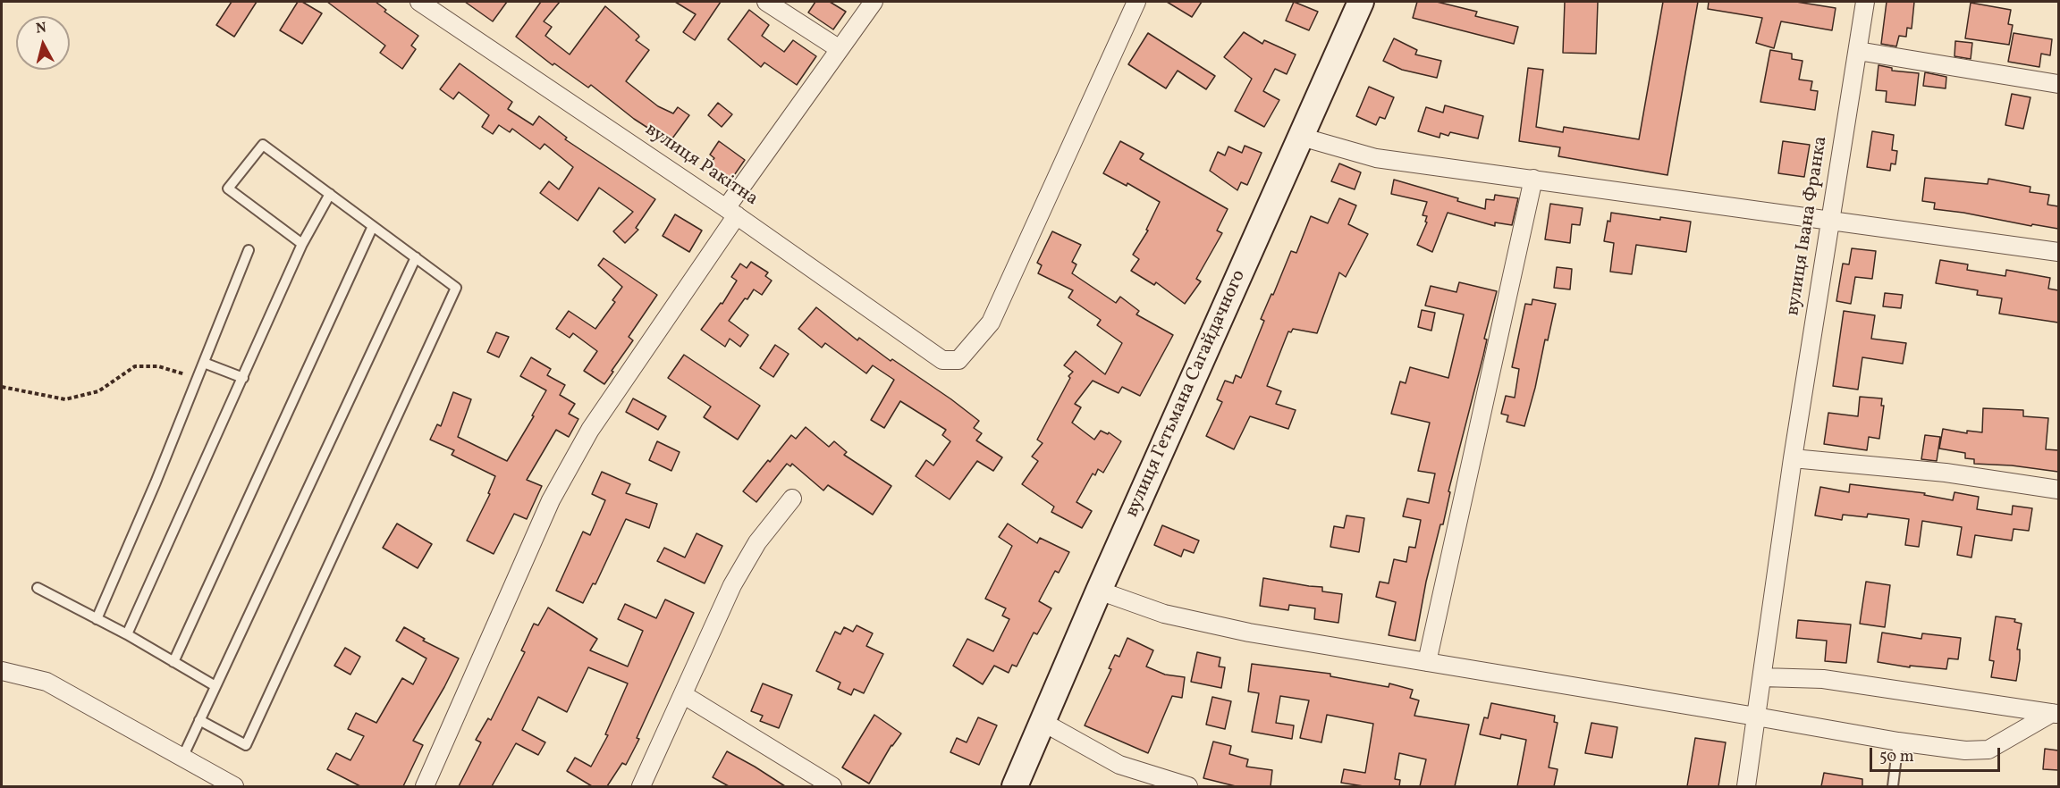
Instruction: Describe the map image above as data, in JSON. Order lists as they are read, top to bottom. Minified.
{"streets":{"main road":["вулиця Гетьмана Сагайдачного"],"street":["вулиця Ракітна","вулиця Івана Франка"]},"scale_bar":"50 m","north":"top"}
